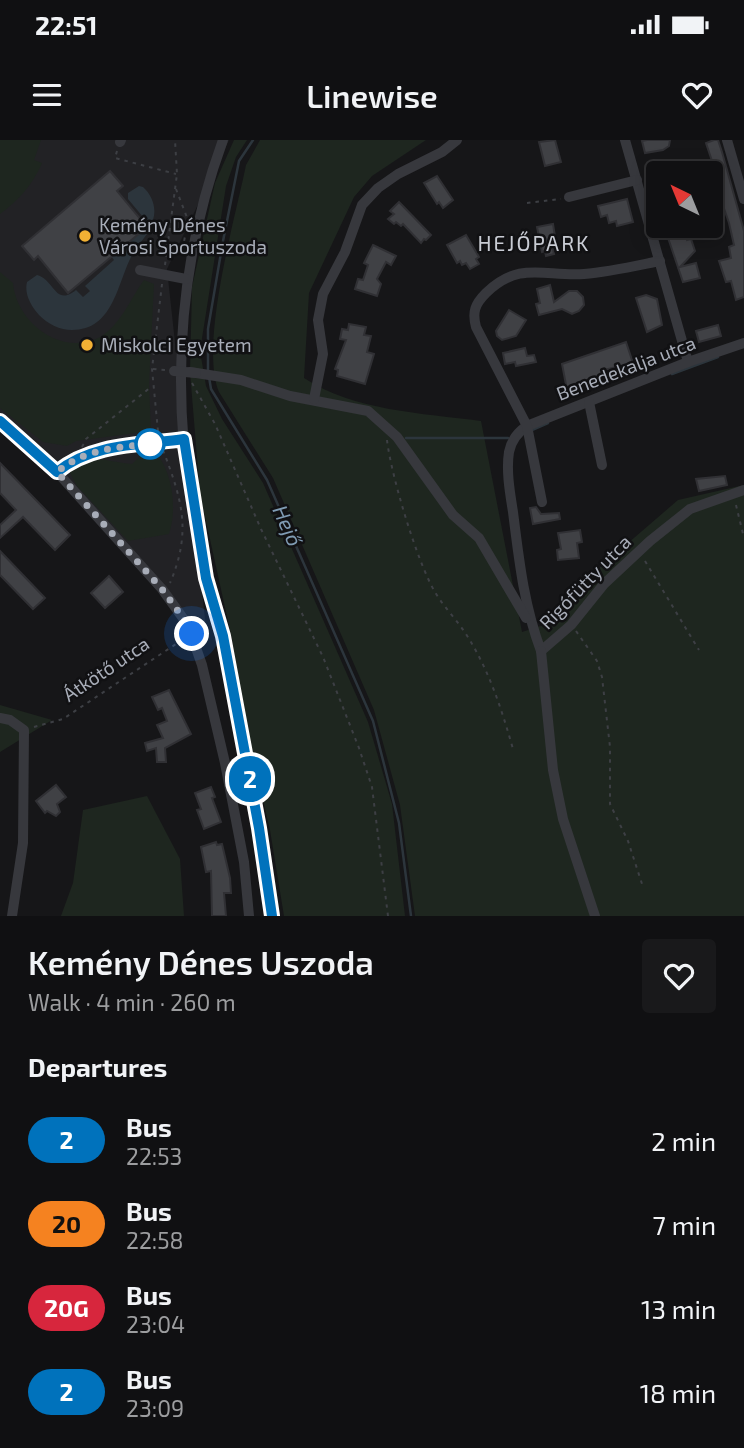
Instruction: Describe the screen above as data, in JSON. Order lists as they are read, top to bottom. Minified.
{"streets":{"street":["Benedekalja utca","Rigófütty utca"],"path":["Átkötő utca"]},"crossings":[["Benedekalja utca","Rigófütty utca"]],"districts":["HEJŐPARK"],"water":["Hejő"],"places":["Kemény Dénes Városi Sportuszoda","Miskolci Egyetem"],"lines":["bus line 2"],"north":"top left","page":{"status":"22:51","header":"Linewise","on_map":"2","heading":[["Kemény Dénes Uszoda","Walk · 4 min · 260 m"],"Departures"],"list":[{"mark":"2","name":"Bus","note":"22:53","value":"2 min"},{"mark":"20","name":"Bus","note":"22:58","value":"7 min"},{"mark":"20G","name":"Bus","note":"23:04","value":"13 min"},{"mark":"2","name":"Bus","note":"23:09","value":"18 min"}]}}
